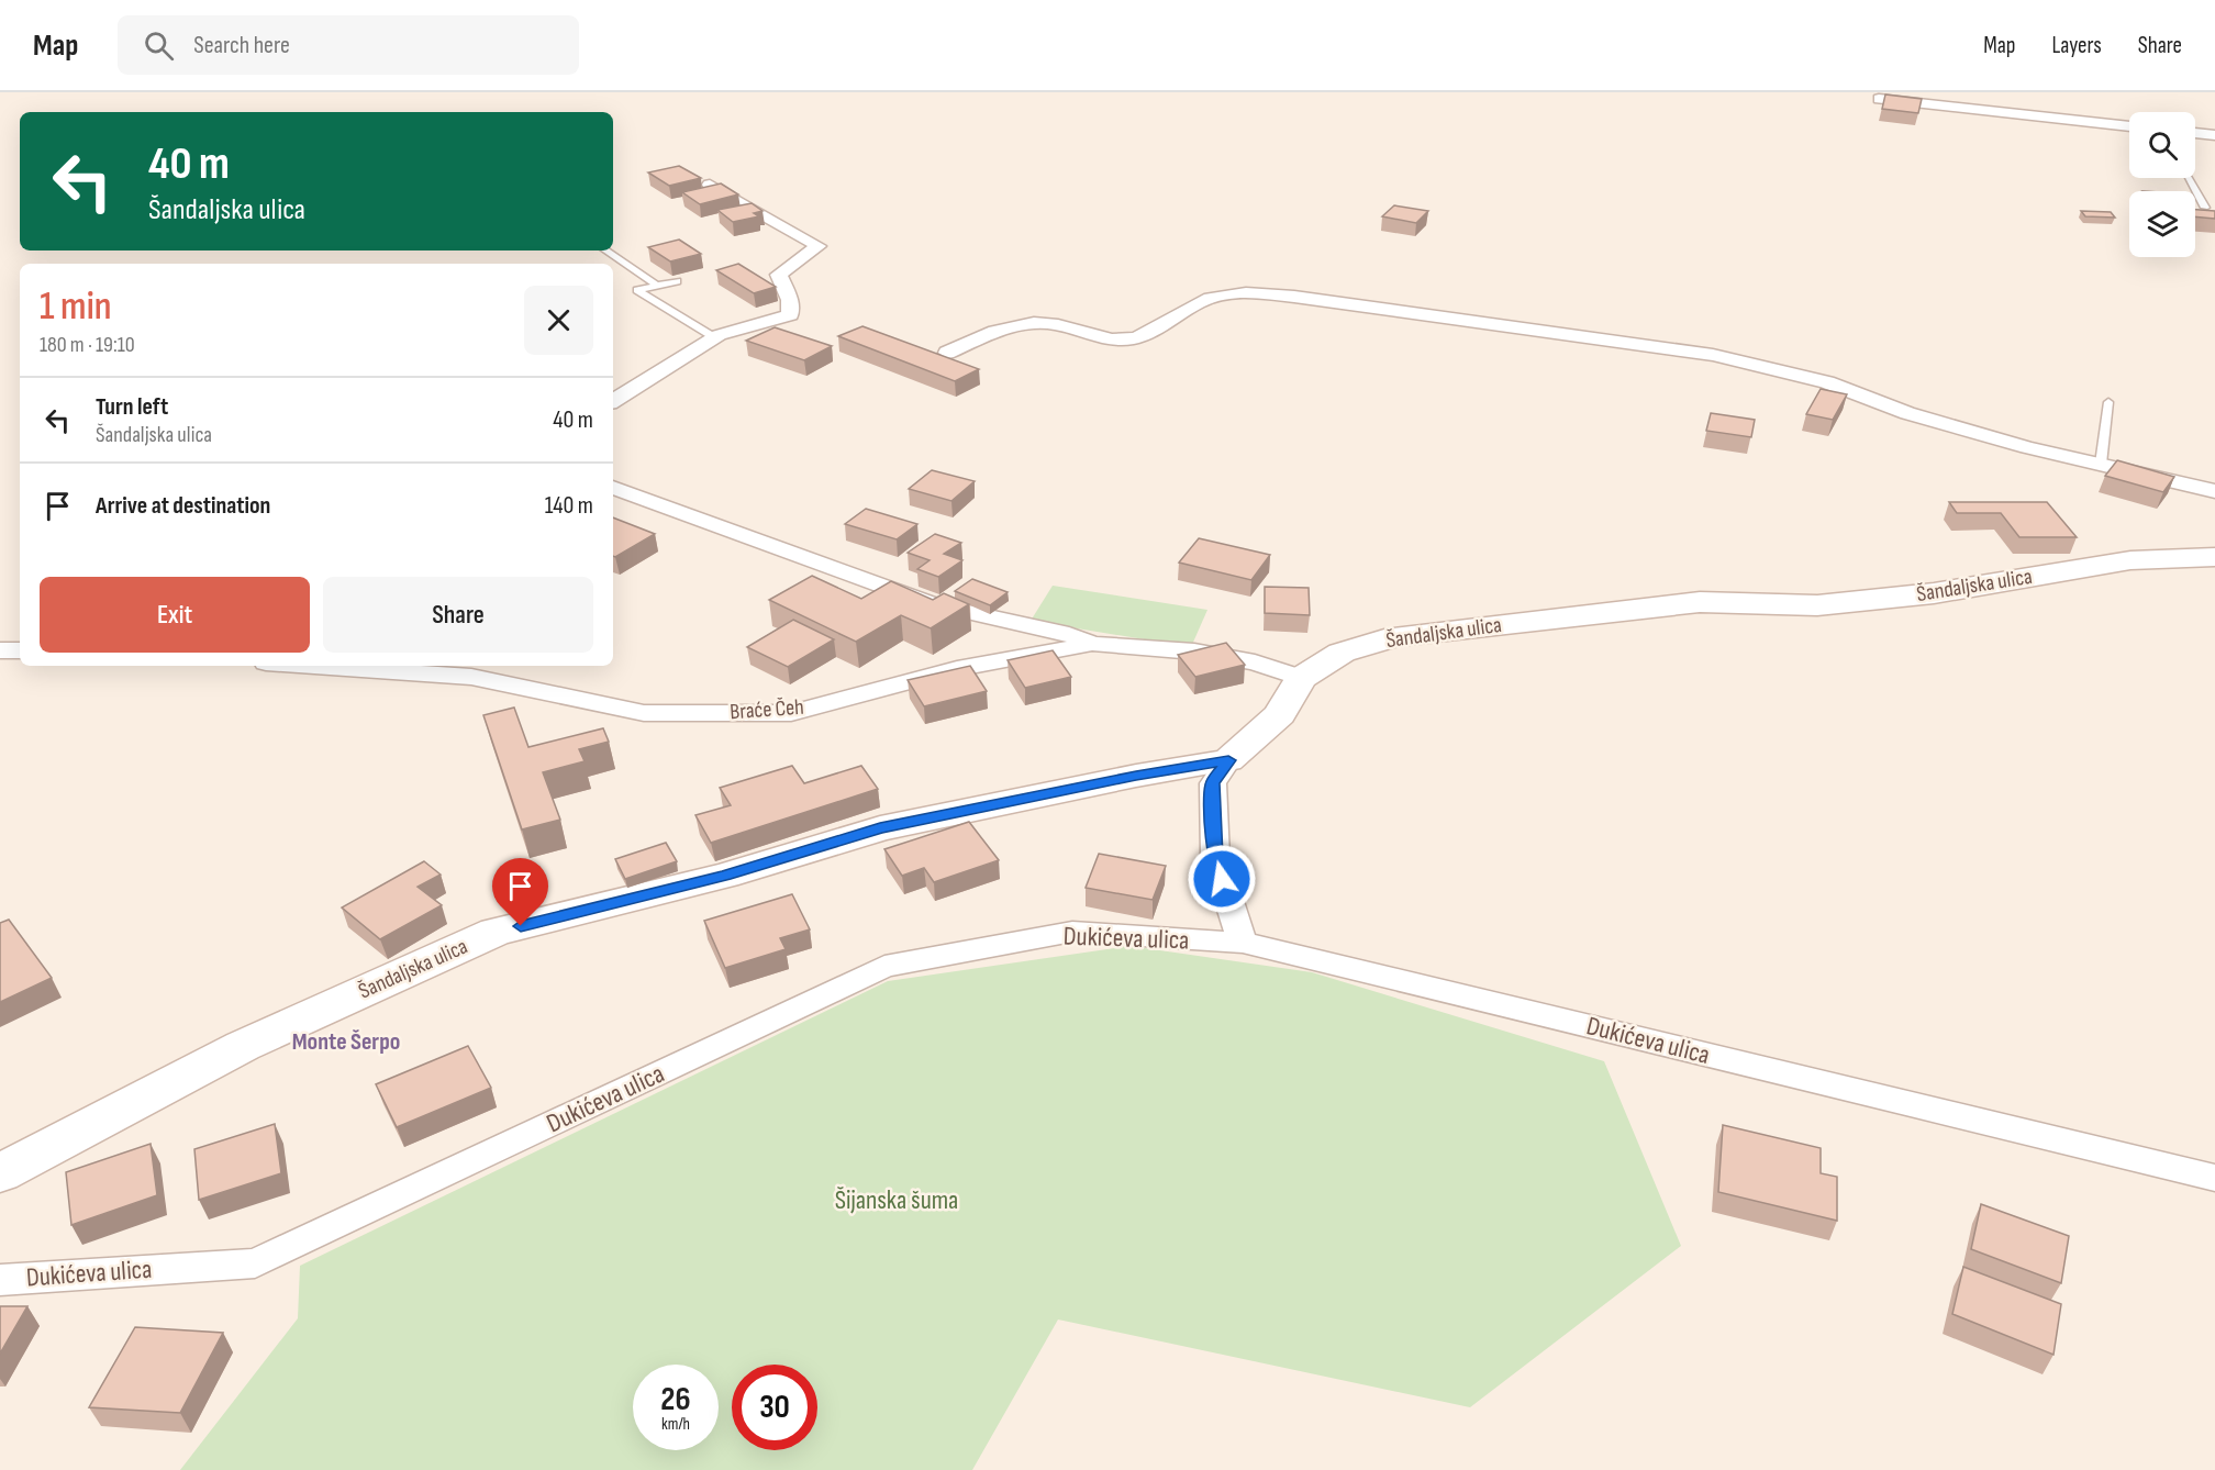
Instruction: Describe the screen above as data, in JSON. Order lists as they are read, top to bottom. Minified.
{"streets":{"street":["Šandaljska ulica","Braće Čeh","Dukićeva ulica"]},"crossings":[["Šandaljska ulica","Braće Čeh"]],"districts":["Monte Šerpo"],"parks":["Šijanska šuma"],"page":{"header":"Map","search":"Search here","nav":["Map","Layers","Share"],"turn":["40 m","Šandaljska ulica"],"heading":["1 min","180 m · 19:10"],"list":[{"name":"Turn left","note":"Šandaljska ulica","value":"40 m"},{"name":"Arrive at destination","value":"140 m"}],"buttons":["Exit","Share"],"speed":"26 km/h","limit":"30"}}
